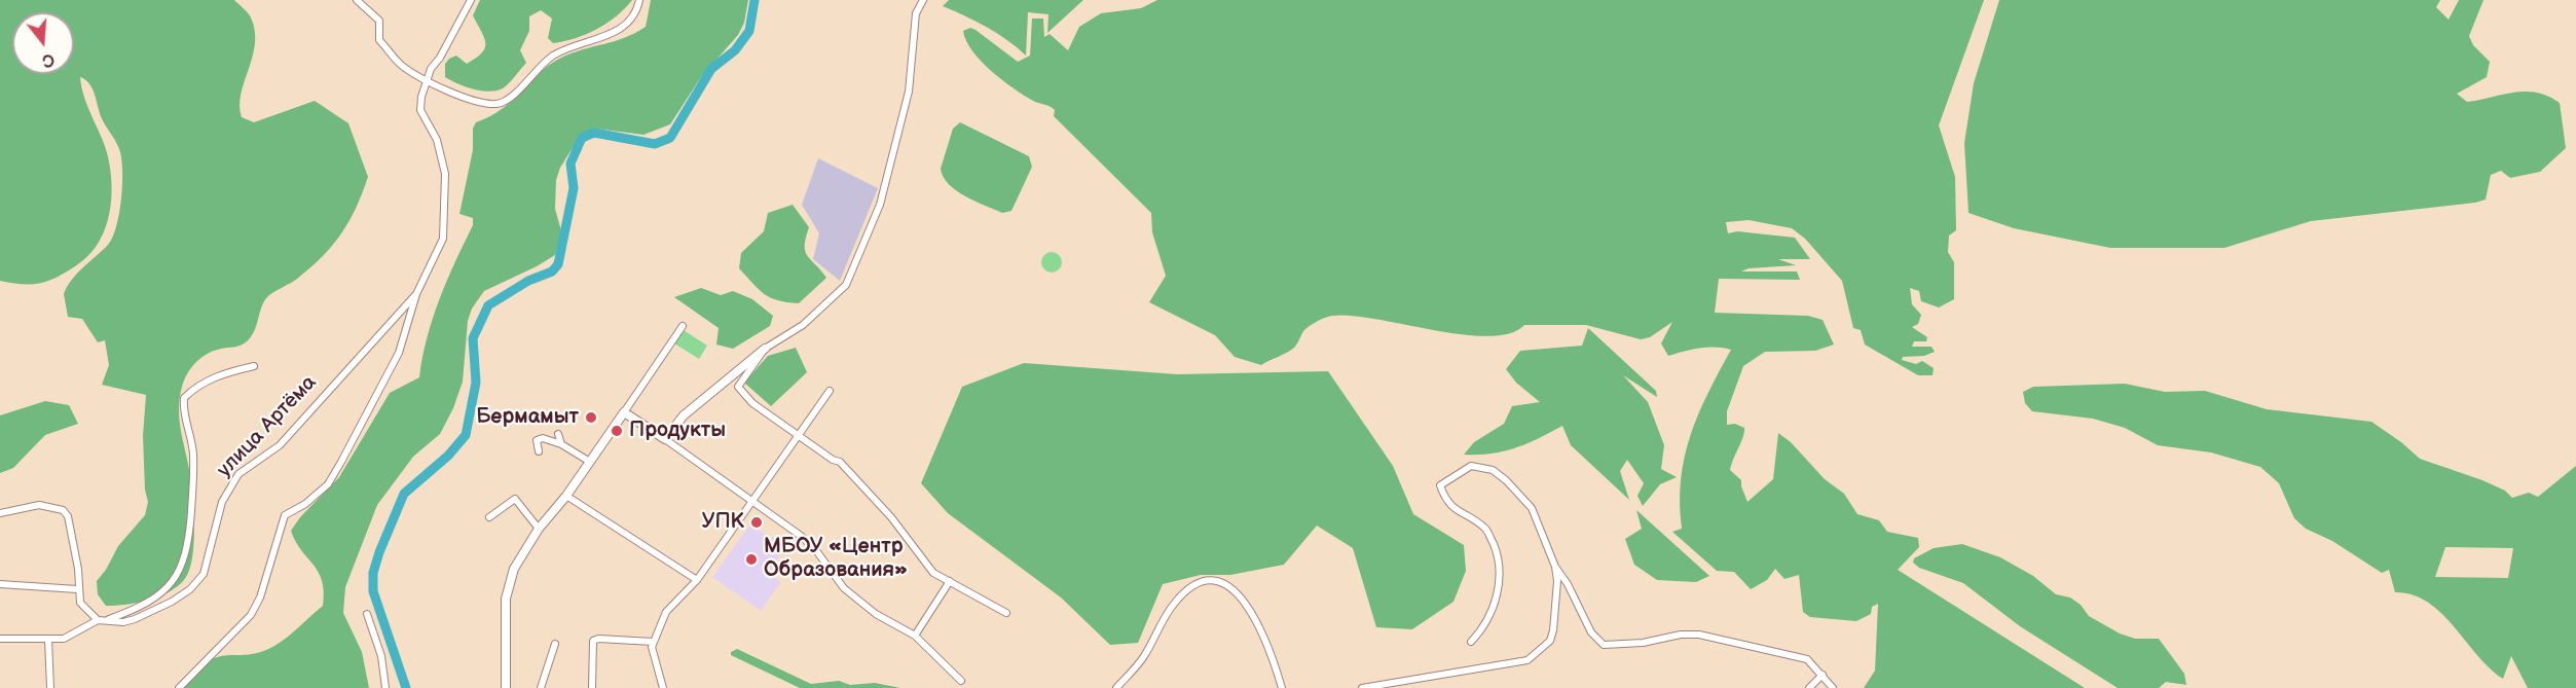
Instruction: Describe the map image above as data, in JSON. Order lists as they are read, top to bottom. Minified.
{"streets":{"street":["улица Артёма"]},"places":["Бермамыт","Продукты","УПК","МБОУ «Центр Образования»"],"north":"bottom"}
